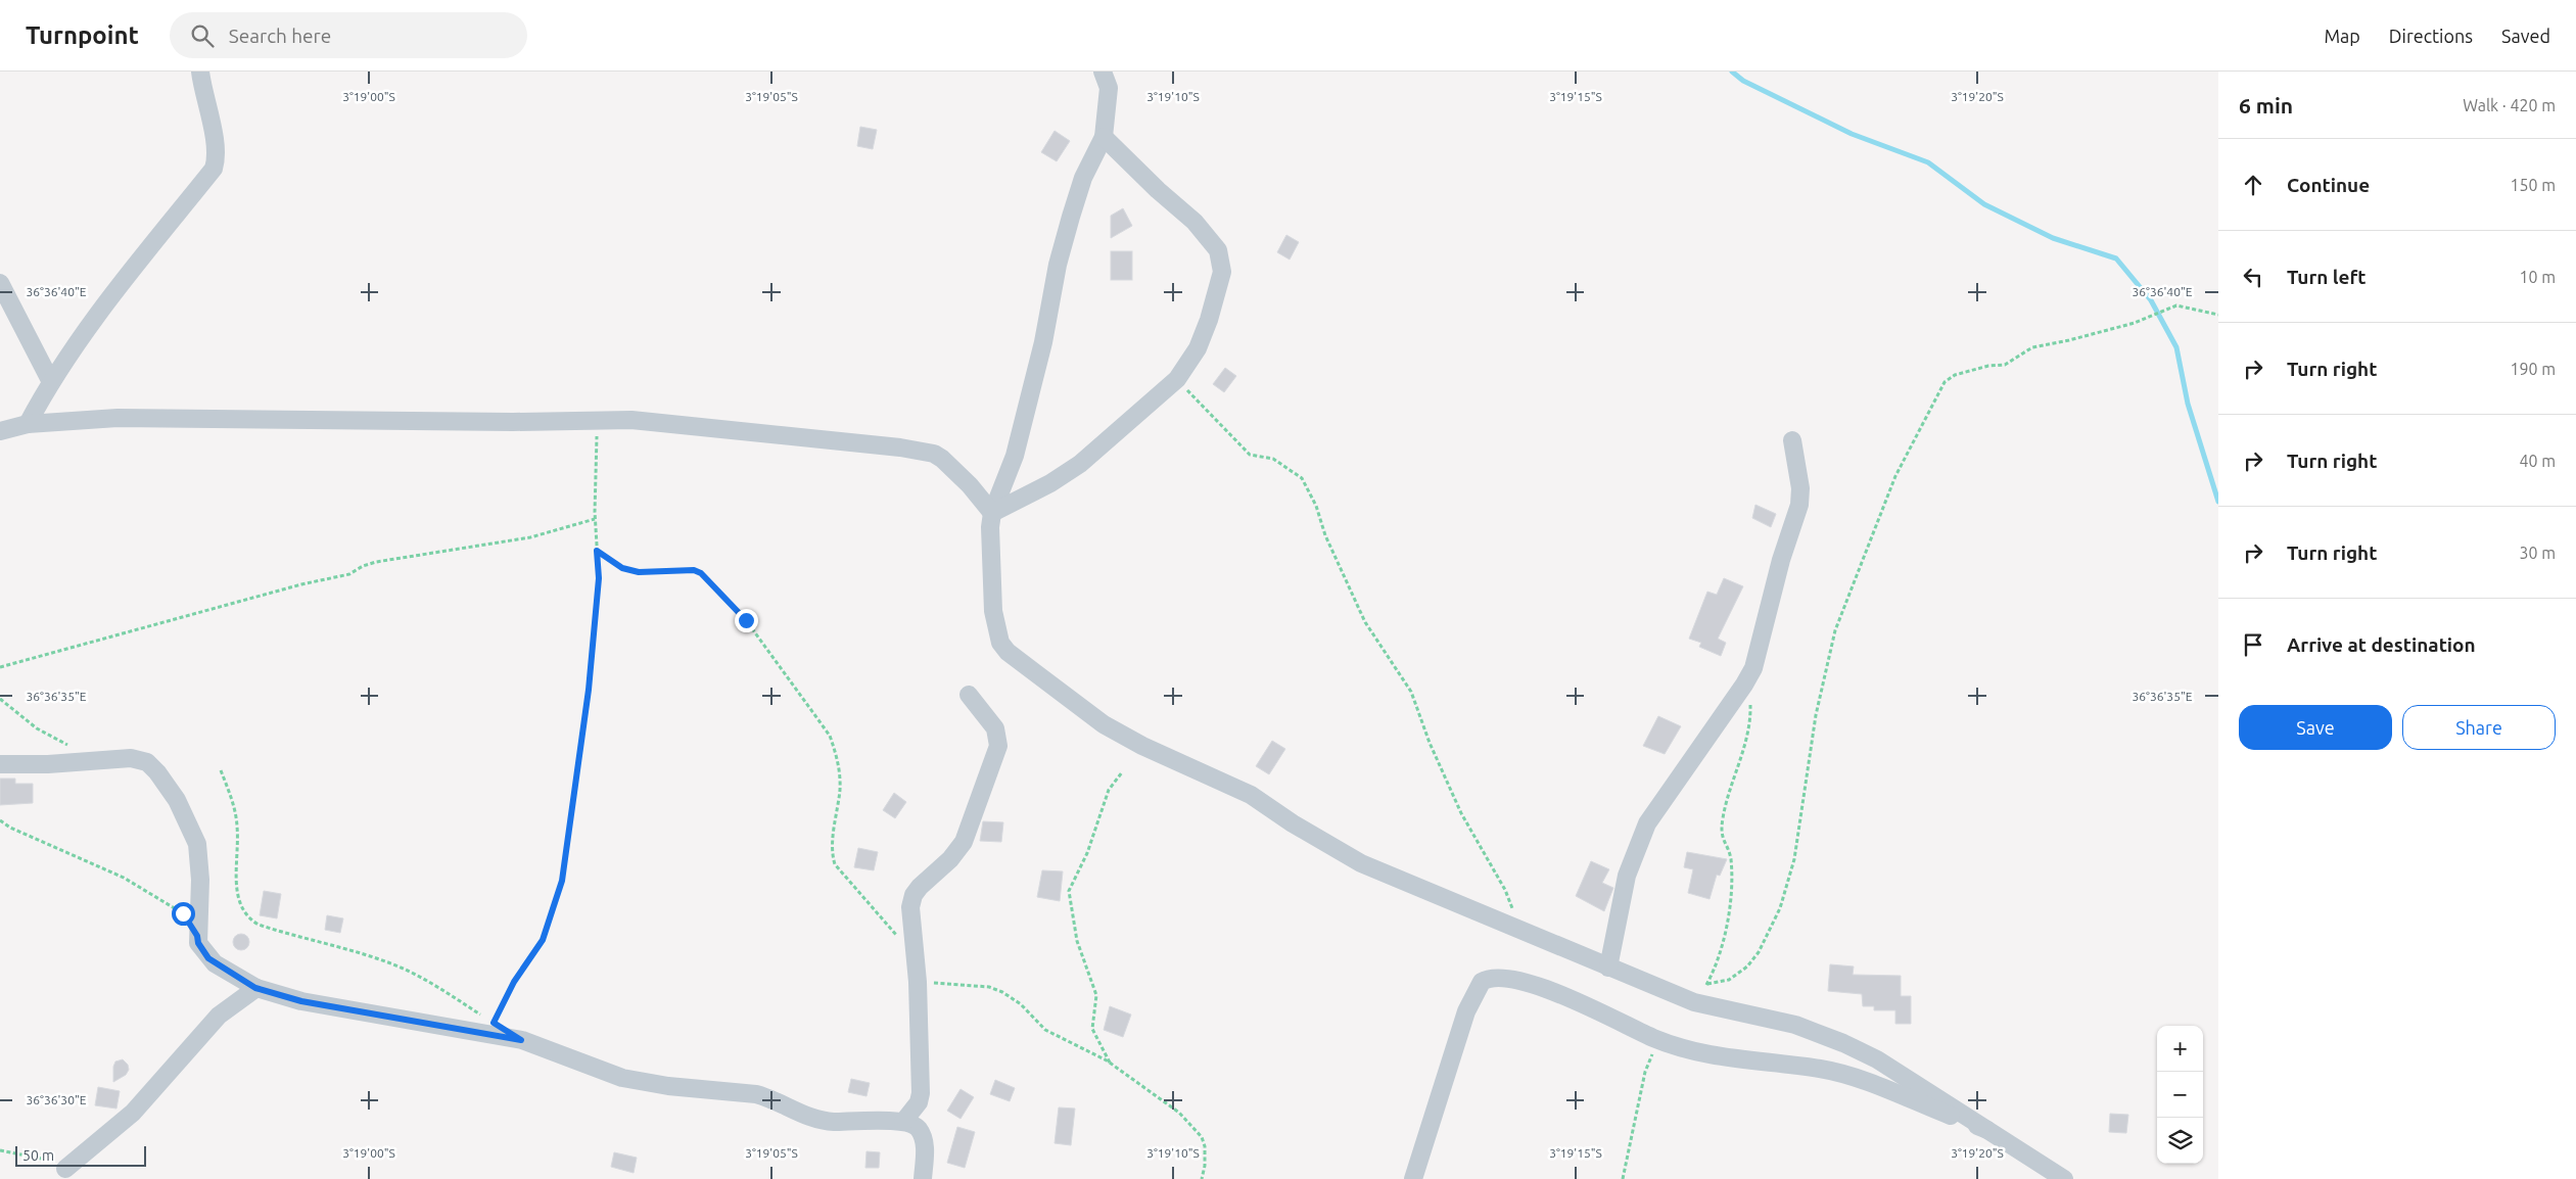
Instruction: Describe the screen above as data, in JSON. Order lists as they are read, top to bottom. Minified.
{"scale_bar":"50 m","page":{"header":"Turnpoint","search":"Search here","nav":["Map","Directions","Saved"],"heading":["6 min","Walk · 420 m"],"list":[["Continue","150 m"],["Turn left","10 m"],["Turn right","190 m"],["Turn right","40 m"],["Turn right","30 m"],"Arrive at destination"],"buttons":["Save","Share"],"map_buttons":["+","−"],"scale":"50 m"},"coordinates":["3°19'00\"S","3°19'05\"S","3°19'10\"S","3°19'15\"S","3°19'20\"S","36°36'40\"E","36°36'35\"E","36°36'30\"E"]}
